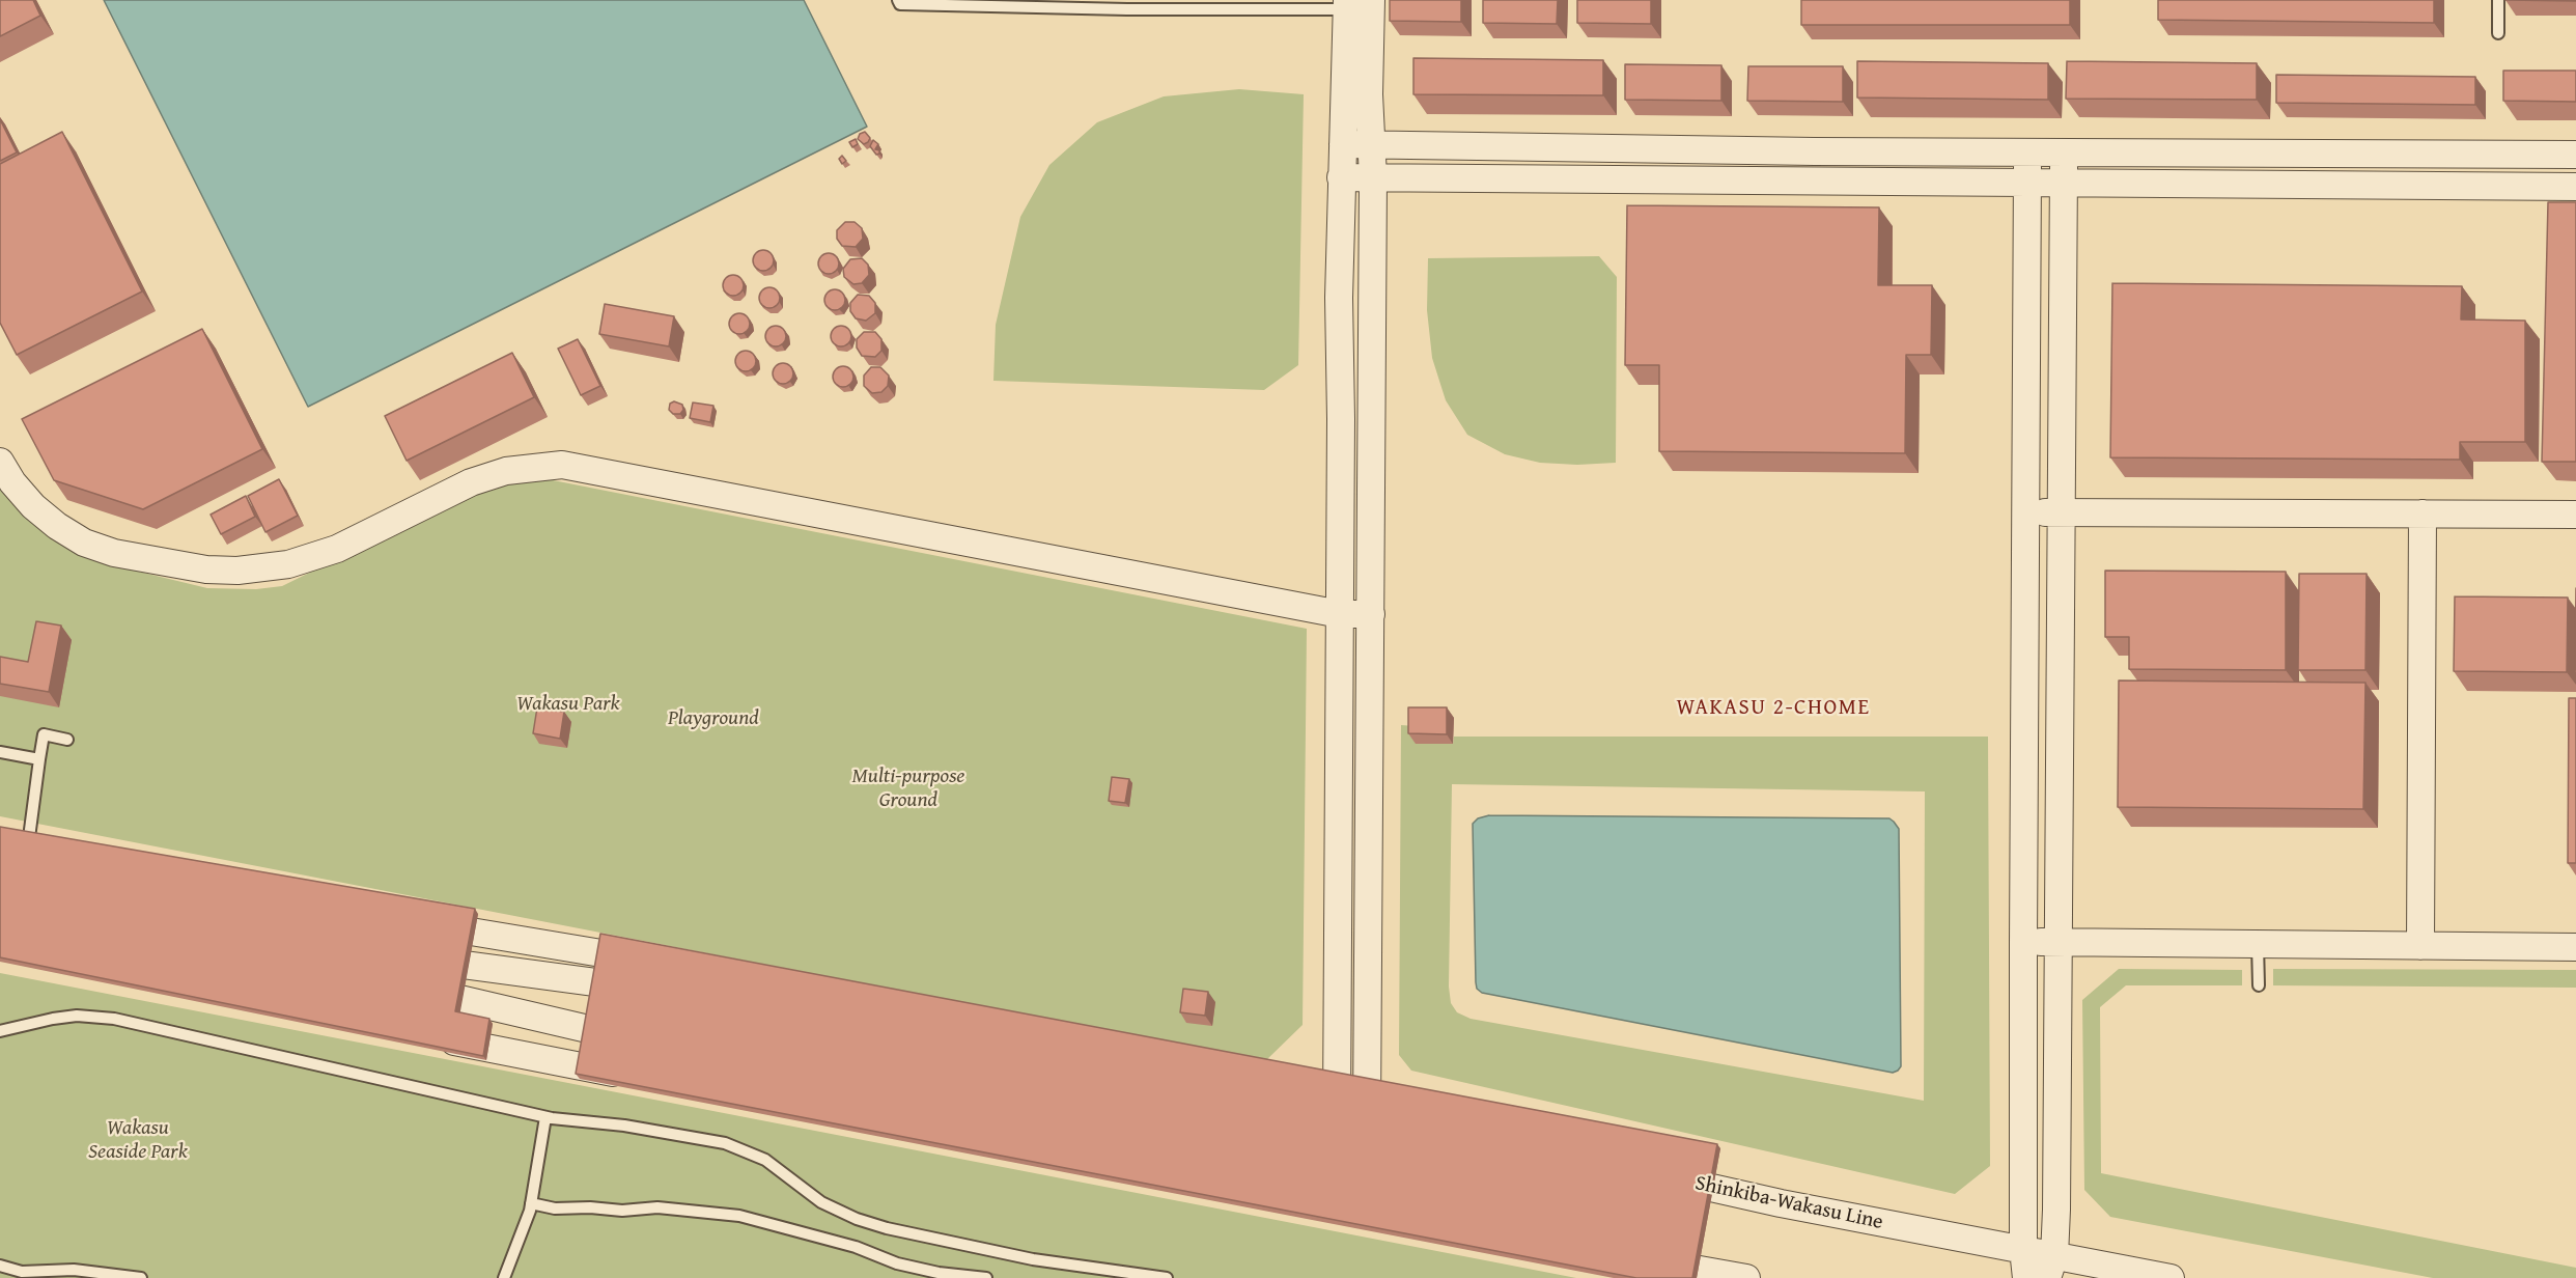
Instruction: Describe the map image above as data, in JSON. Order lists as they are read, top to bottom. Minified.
{"streets":{"street":["Shinkiba-Wakasu Line"]},"districts":["WAKASU 2-CHOME"],"parks":["Wakasu Park","Playground","Multi-purpose Ground","Wakasu Seaside Park"]}
